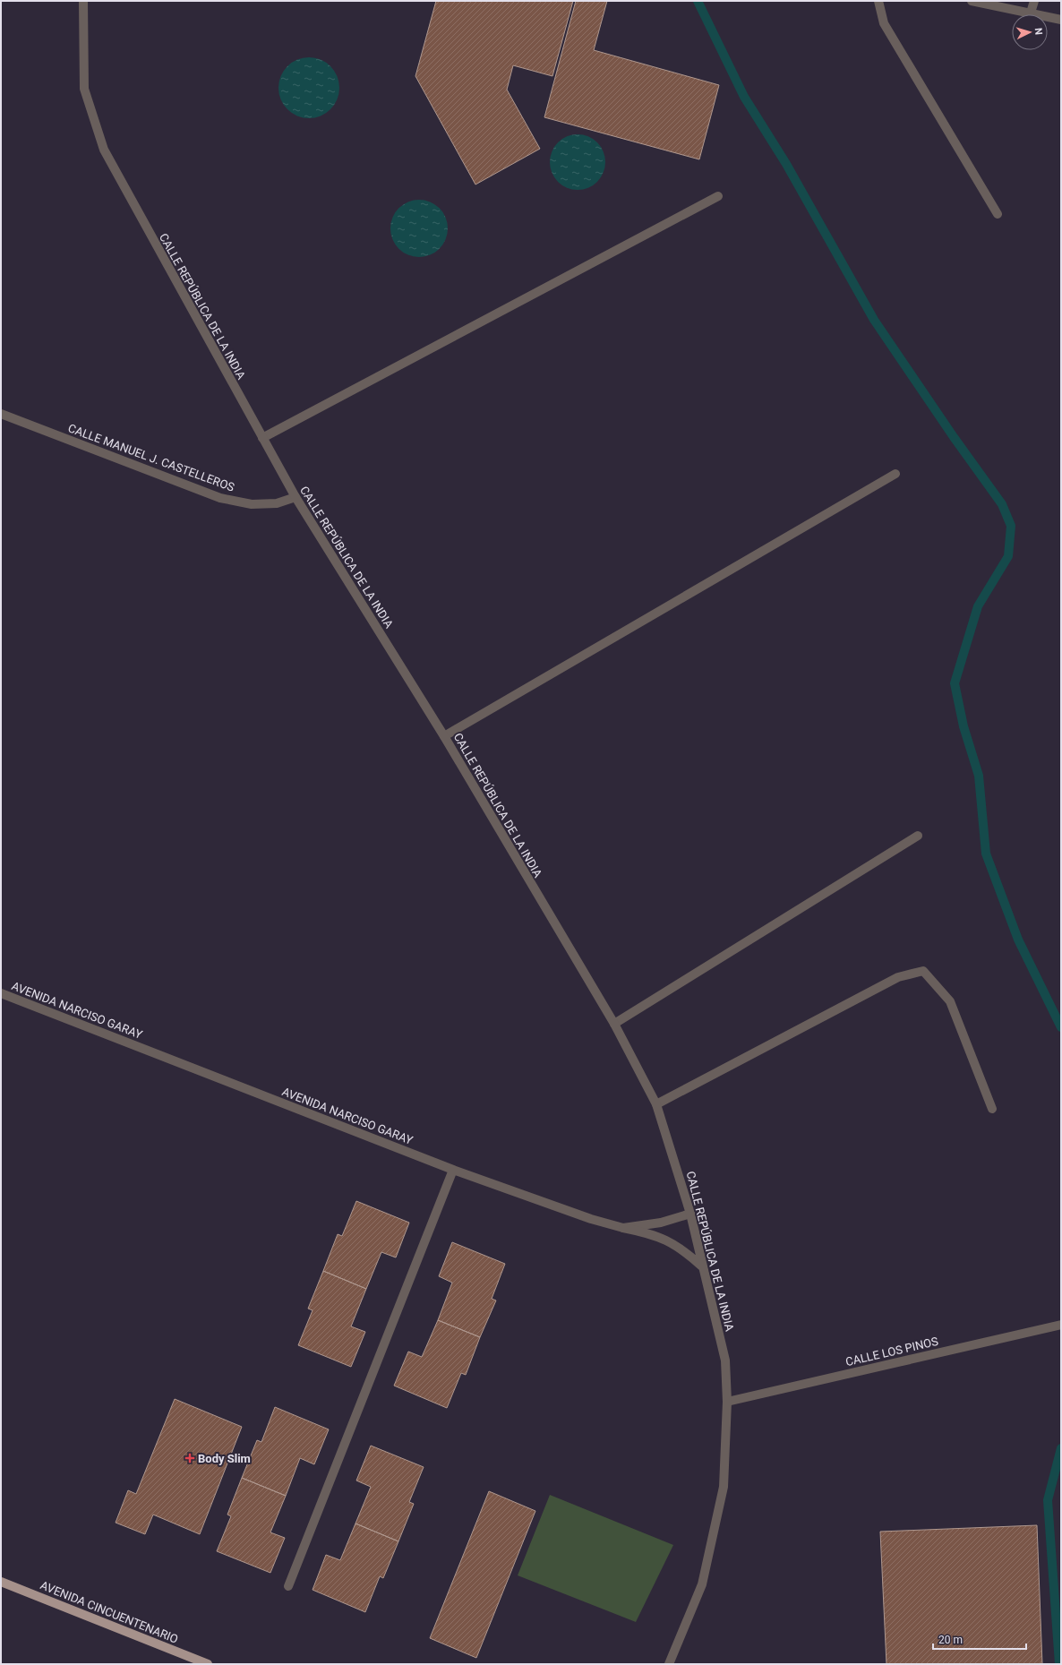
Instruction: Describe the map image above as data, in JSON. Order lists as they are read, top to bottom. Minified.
{"streets":{"main road":["AVENIDA CINCUENTENARIO"],"street":["CALLE REPÚBLICA DE LA INDIA","CALLE MANUEL J. CASTELLEROS","AVENIDA NARCISO GARAY","CALLE LOS PINOS"]},"crossings":[["CALLE REPÚBLICA DE LA INDIA","CALLE MANUEL J. CASTELLEROS"],["CALLE REPÚBLICA DE LA INDIA","AVENIDA NARCISO GARAY"],["CALLE REPÚBLICA DE LA INDIA","CALLE LOS PINOS"]],"places":{"health":["Body Slim"]},"scale_bar":"20 m","north":"right"}
